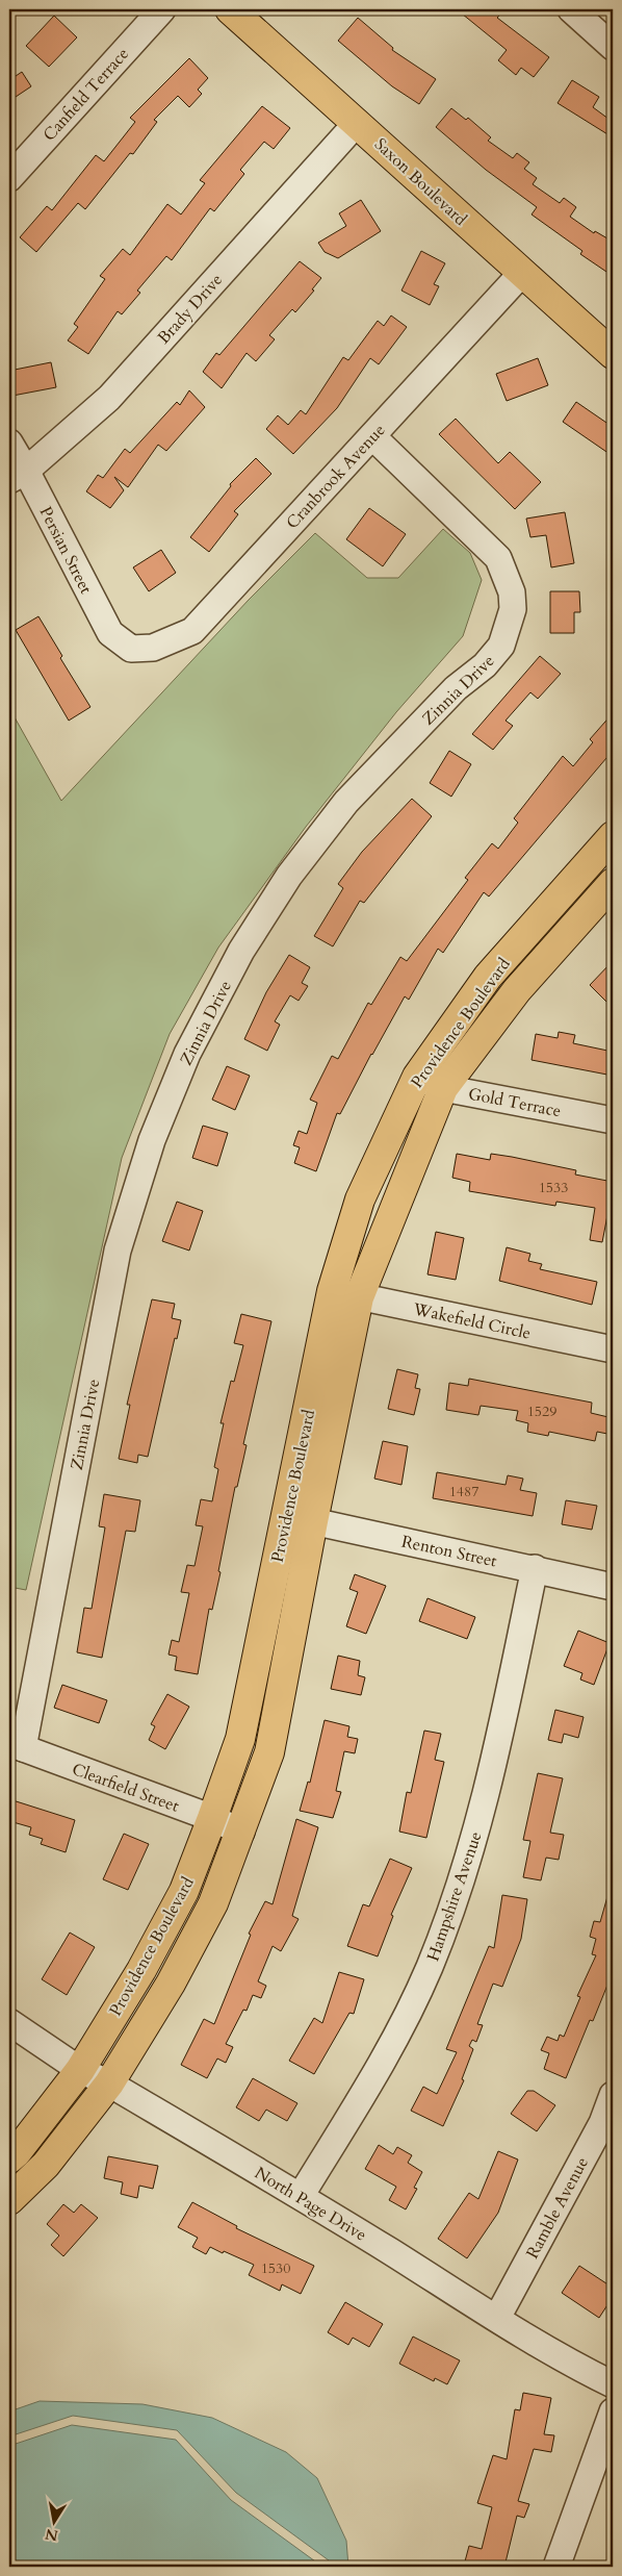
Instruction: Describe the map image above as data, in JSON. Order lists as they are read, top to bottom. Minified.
{"streets":{"main road":["Saxon Boulevard","Providence Boulevard"],"street":["Canfield Terrace","Brady Drive","Cranbrook Avenue","Persian Street","Zinnia Drive","Gold Terrace","Wakefield Circle","Renton Street","Clearfield Street","Hampshire Avenue","North Page Drive","Ramble Avenue"]},"crossings":[["Saxon Boulevard","Brady Drive"],["Saxon Boulevard","Cranbrook Avenue"],["Brady Drive","Persian Street"],["Cranbrook Avenue","Persian Street"],["Cranbrook Avenue","Zinnia Drive"],["Zinnia Drive","Clearfield Street"],["Providence Boulevard","Gold Terrace"],["Providence Boulevard","Wakefield Circle"],["Providence Boulevard","Renton Street"],["Providence Boulevard","Clearfield Street"],["Providence Boulevard","North Page Drive"],["Renton Street","Hampshire Avenue"],["Hampshire Avenue","North Page Drive"],["North Page Drive","Ramble Avenue"]],"house_numbers":["1533","1529","1487","1530"],"north":"bottom"}
